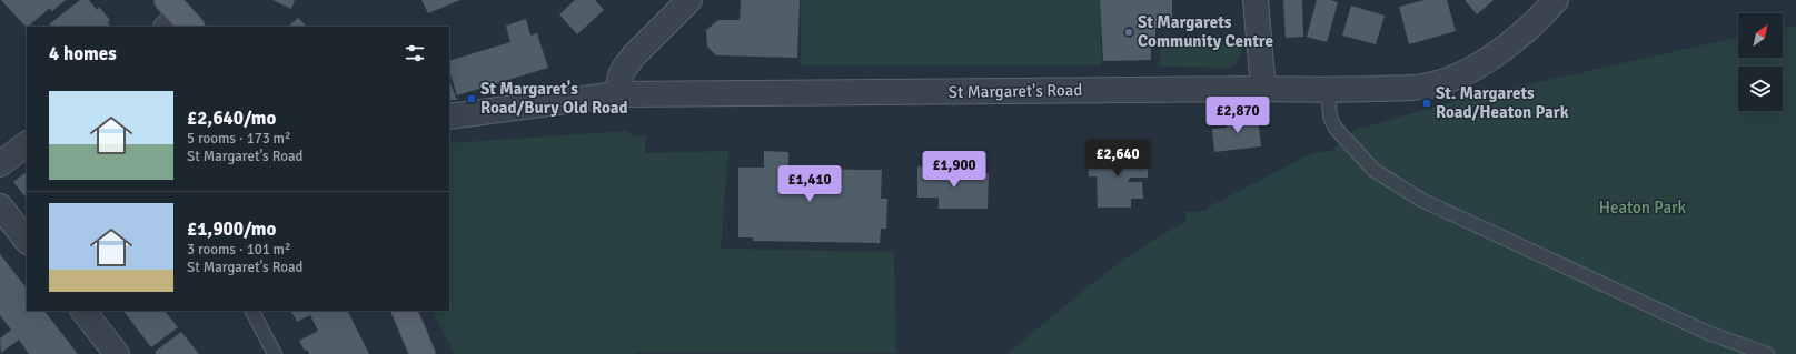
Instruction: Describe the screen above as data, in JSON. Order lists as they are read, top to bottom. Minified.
{"streets":{"street":["St Margaret's Road"]},"parks":["Heaton Park"],"places":{"other":["St Margarets Community Centre"],"transit":["St Margaret's Road/Bury Old Road","St. Margarets Road/Heaton Park"]},"north":"top right","page":{"heading":"4 homes","list":[{"name":"£2,640/mo","note":"5 rooms · 173 m² · St Margaret's Road"},{"name":"£1,900/mo","note":"3 rooms · 101 m² · St Margaret's Road"}],"price":["£2,870","£2,640","£1,900","£1,410"]}}
